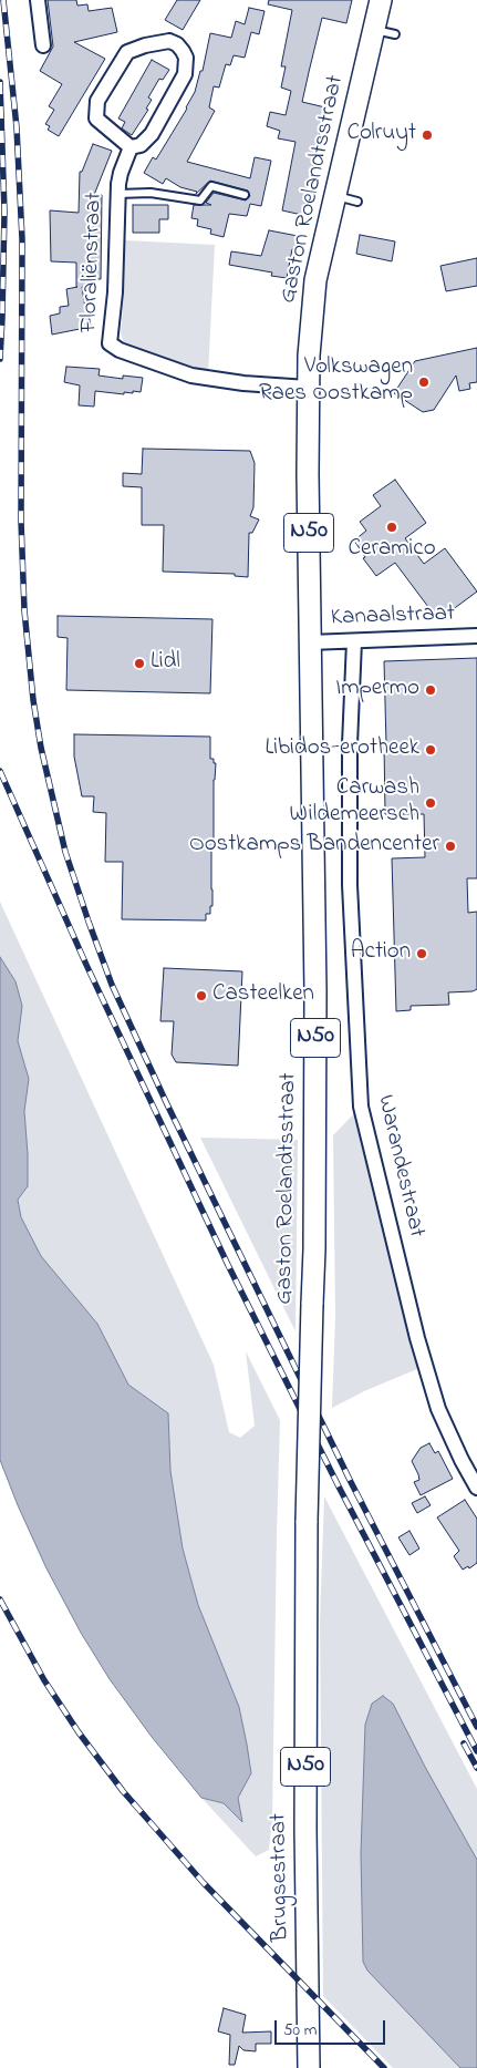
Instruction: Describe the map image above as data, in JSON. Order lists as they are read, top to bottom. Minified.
{"streets":{"main road":["Gaston Roelandtsstraat","N50","Brugsestraat"],"street":["Floraliënstraat","Kanaalstraat","Warandestraat"]},"crossings":[["Gaston Roelandtsstraat","Floraliënstraat"],["Gaston Roelandtsstraat","Kanaalstraat"],["Gaston Roelandtsstraat","Brugsestraat"],["Kanaalstraat","Warandestraat"]],"places":["Colruyt","Volkswagen Raes Oostkamp","Ceramico","Lidl","Impermo","Libidos-erotheek","Carwash Wildemeersch","Oostkamps Bandencenter","Action","Casteelken"],"scale_bar":"50 m"}
